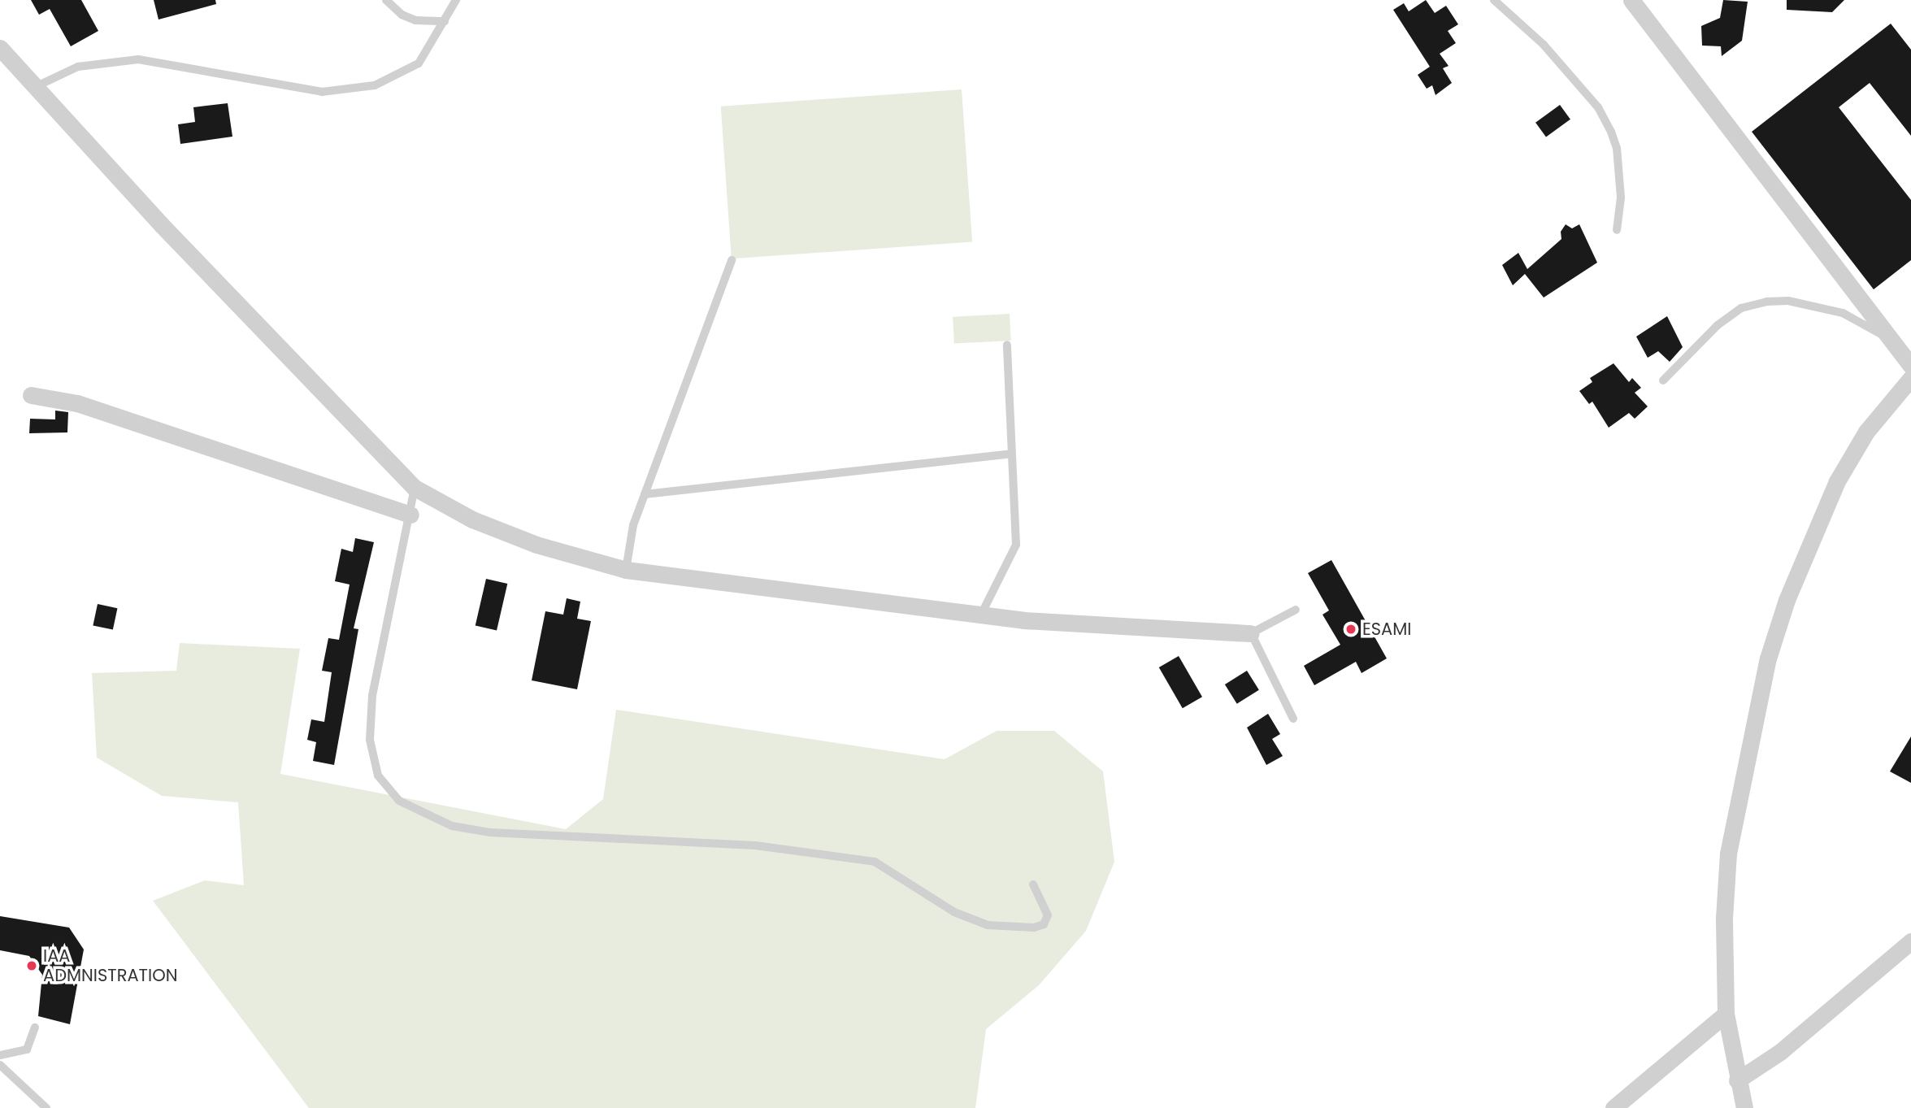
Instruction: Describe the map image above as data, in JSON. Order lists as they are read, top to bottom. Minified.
{"places":["ESAMI","IAA ADMNISTRATION"]}
